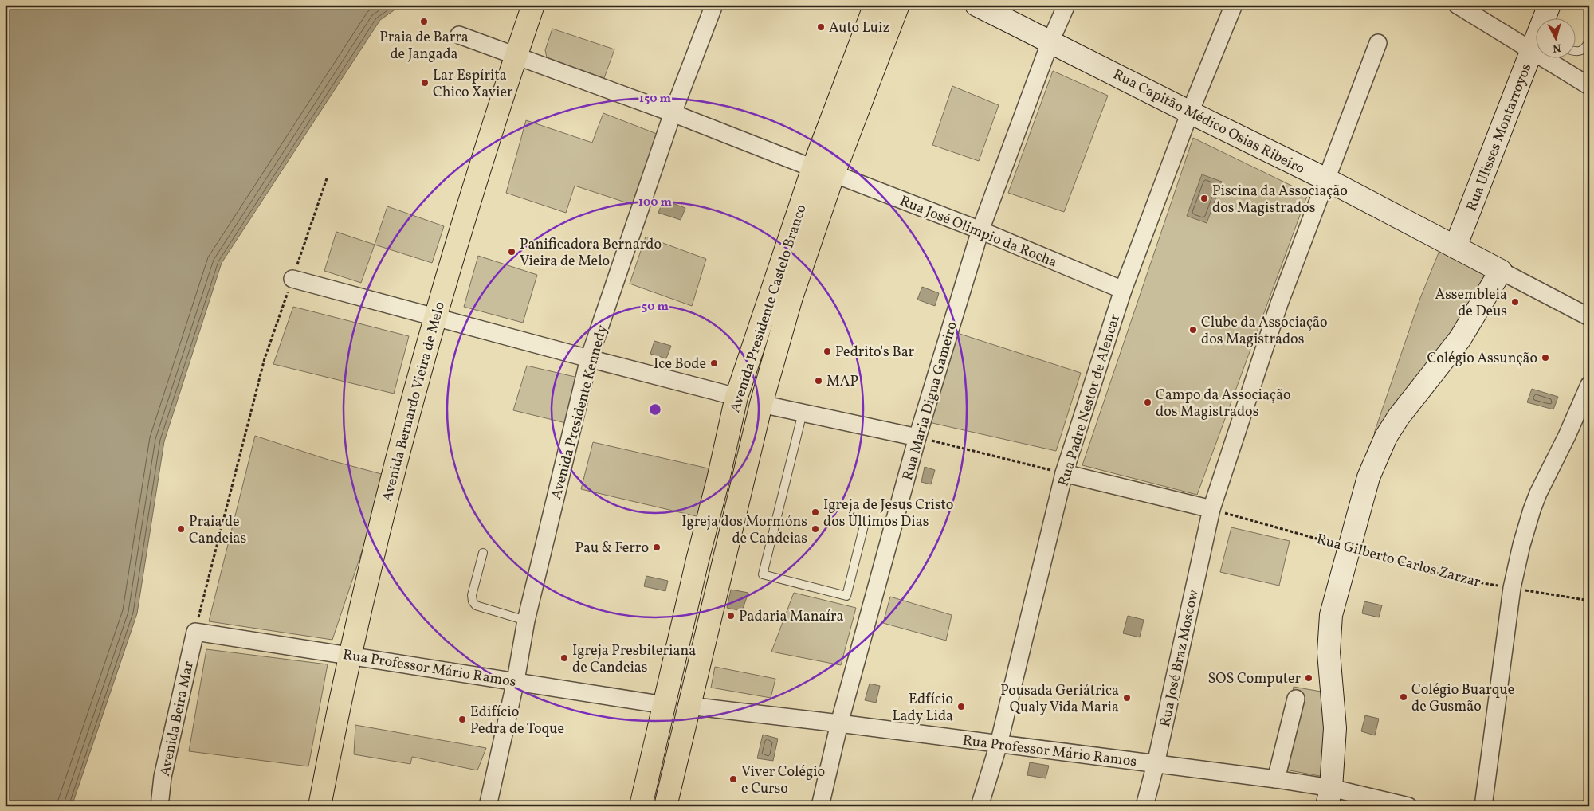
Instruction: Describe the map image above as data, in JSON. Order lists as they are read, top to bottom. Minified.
{"streets":{"main road":["Rua Capitão Médico Osias Ribeiro","Rua Ulisses Montarroyos","Avenida Presidente Castelo Branco","Avenida Bernardo Vieira de Melo"],"street":["Rua José Olimpio da Rocha","Rua Padre Nestor de Alencar","Rua Maria Digna Gameiro","Avenida Presidente Kennedy","Rua José Braz Moscow","Rua Professor Mário Ramos","Avenida Beira Mar"],"path":["Rua Gilberto Carlos Zarzar"]},"crossings":[["Rua Capitão Médico Osias Ribeiro","Rua Ulisses Montarroyos"],["Rua Capitão Médico Osias Ribeiro","Rua Padre Nestor de Alencar"],["Rua Capitão Médico Osias Ribeiro","Rua Maria Digna Gameiro"],["Rua Capitão Médico Osias Ribeiro","Rua José Braz Moscow"],["Rua José Olimpio da Rocha","Avenida Presidente Castelo Branco"],["Rua José Olimpio da Rocha","Rua Padre Nestor de Alencar"],["Rua José Olimpio da Rocha","Rua Maria Digna Gameiro"],["Avenida Presidente Castelo Branco","Rua Professor Mário Ramos"],["Rua Padre Nestor de Alencar","Rua Professor Mário Ramos"],["Rua Maria Digna Gameiro","Rua Professor Mário Ramos"],["Avenida Bernardo Vieira de Melo","Rua Professor Mário Ramos"],["Avenida Presidente Kennedy","Rua Professor Mário Ramos"],["Rua Gilberto Carlos Zarzar","Rua José Braz Moscow"],["Rua José Braz Moscow","Rua Professor Mário Ramos"],["Rua Professor Mário Ramos","Avenida Beira Mar"]],"places":["Praia de Barra de Jangada","Auto Luiz","Lar Espírita Chico Xavier","Piscina da Associação dos Magistrados","Panificadora Bernardo Vieira de Melo","Assembleia de Deus","Clube da Associação dos Magistrados","Pedrito's Bar","Colégio Assunção","Ice Bode","MAP","Campo da Associação dos Magistrados","Igreja de Jesus Cristo dos Últimos Dias","Praia de Candeias","Igreja dos Mormóns de Candeias","Pau & Ferro","Padaria Manaíra","Igreja Presbiteriana de Candeias","SOS Computer","Colégio Buarque de Gusmão","Pousada Geriátrica Qualy Vida Maria","Edfício Lady Lida","Edifício Pedra de Toque","Viver Colégio e Curso"],"north":"bottom","rings":["150 m","100 m","50 m"]}
